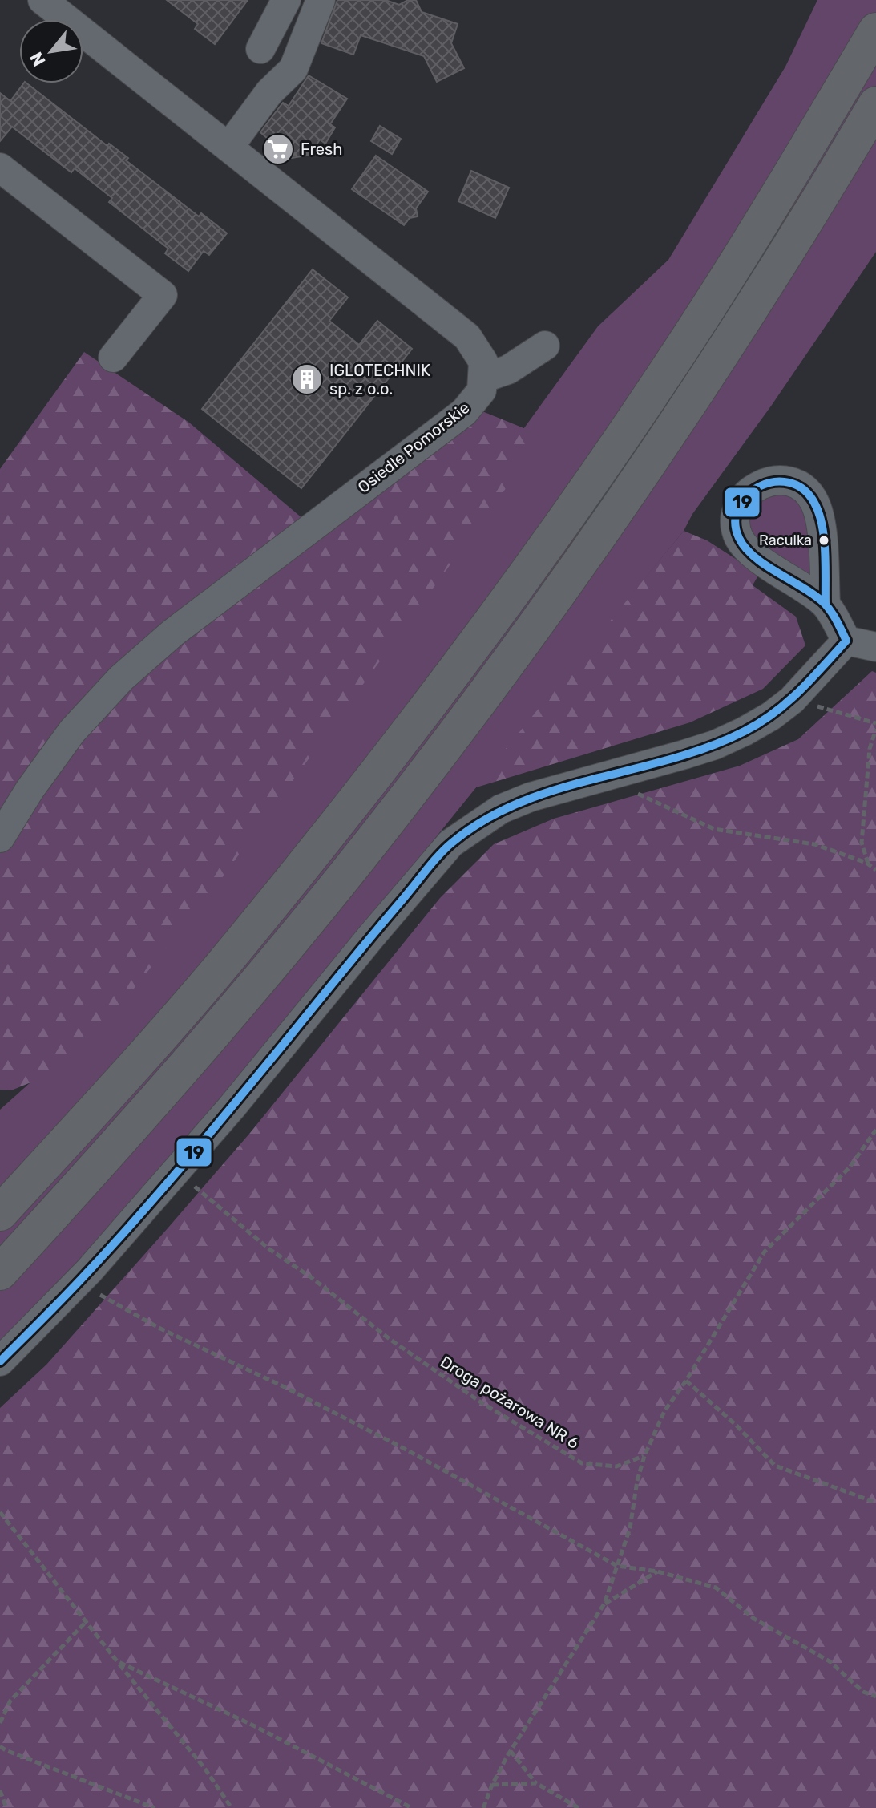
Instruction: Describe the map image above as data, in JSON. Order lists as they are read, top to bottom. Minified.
{"streets":{"street":["Osiedle Pomorskie"],"path":["Droga pożarowa NR 6"]},"places":{"supermarket":["Fresh"],"building":["IGLOTECHNIK sp. z o.o."],"other":["Raculka"]},"lines":["transit line 19"],"north":"bottom left"}
